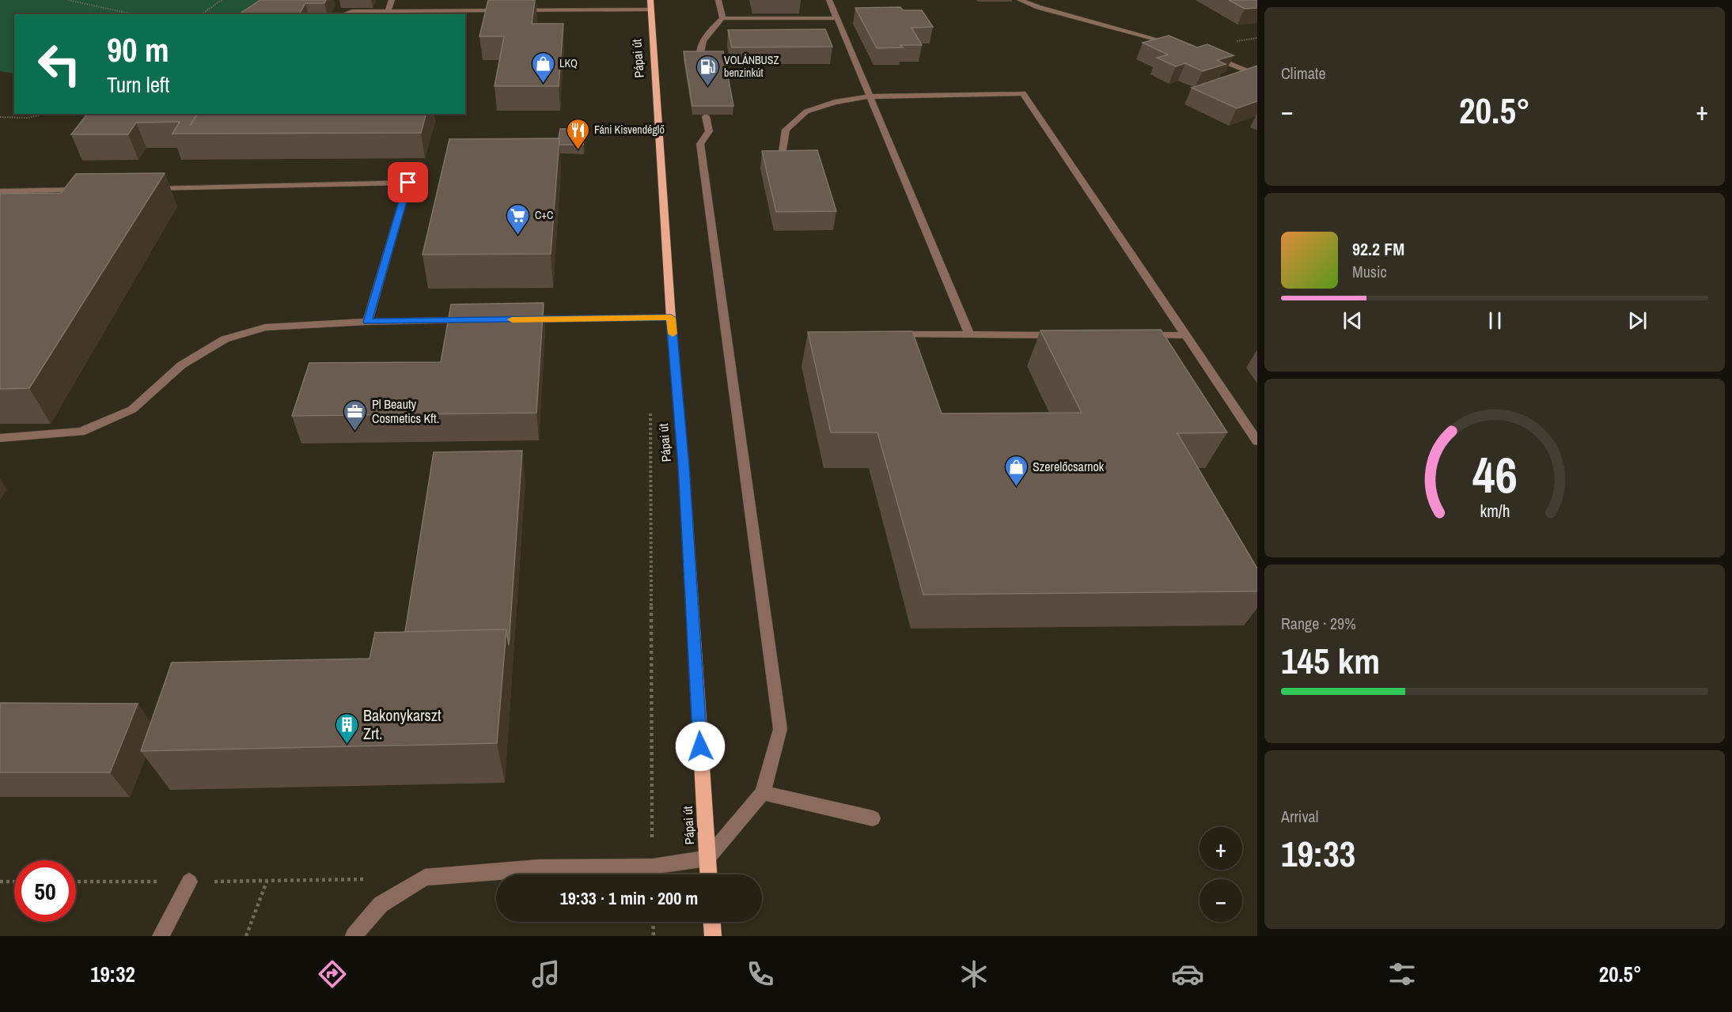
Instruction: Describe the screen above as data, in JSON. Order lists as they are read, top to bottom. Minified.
{"streets":{"main road":["Pápai út"]},"places":{"shop":["LKQ","Szerelőcsarnok"],"fuel station":["VOLÁNBUSZ benzinkút"],"restaurant":["Fáni Kisvendéglő"],"supermarket":["C+C"],"office":["Pl Beauty Cosmetics Kft."],"building":["Bakonykarszt Zrt."]},"page":{"tile":["Climate",["Range · 29%","145 km"],["Arrival","19:33"]],"turn":["90 m","Turn left"],"heat":["−","20.5°","+"],"song":["92.2 FM","Music"],"map_buttons":["+","−"],"limit":"50","trip":"19:33 · 1 min · 200 m","tabs":["19:32","20.5°"],"gauge":["46","km/h"]}}
